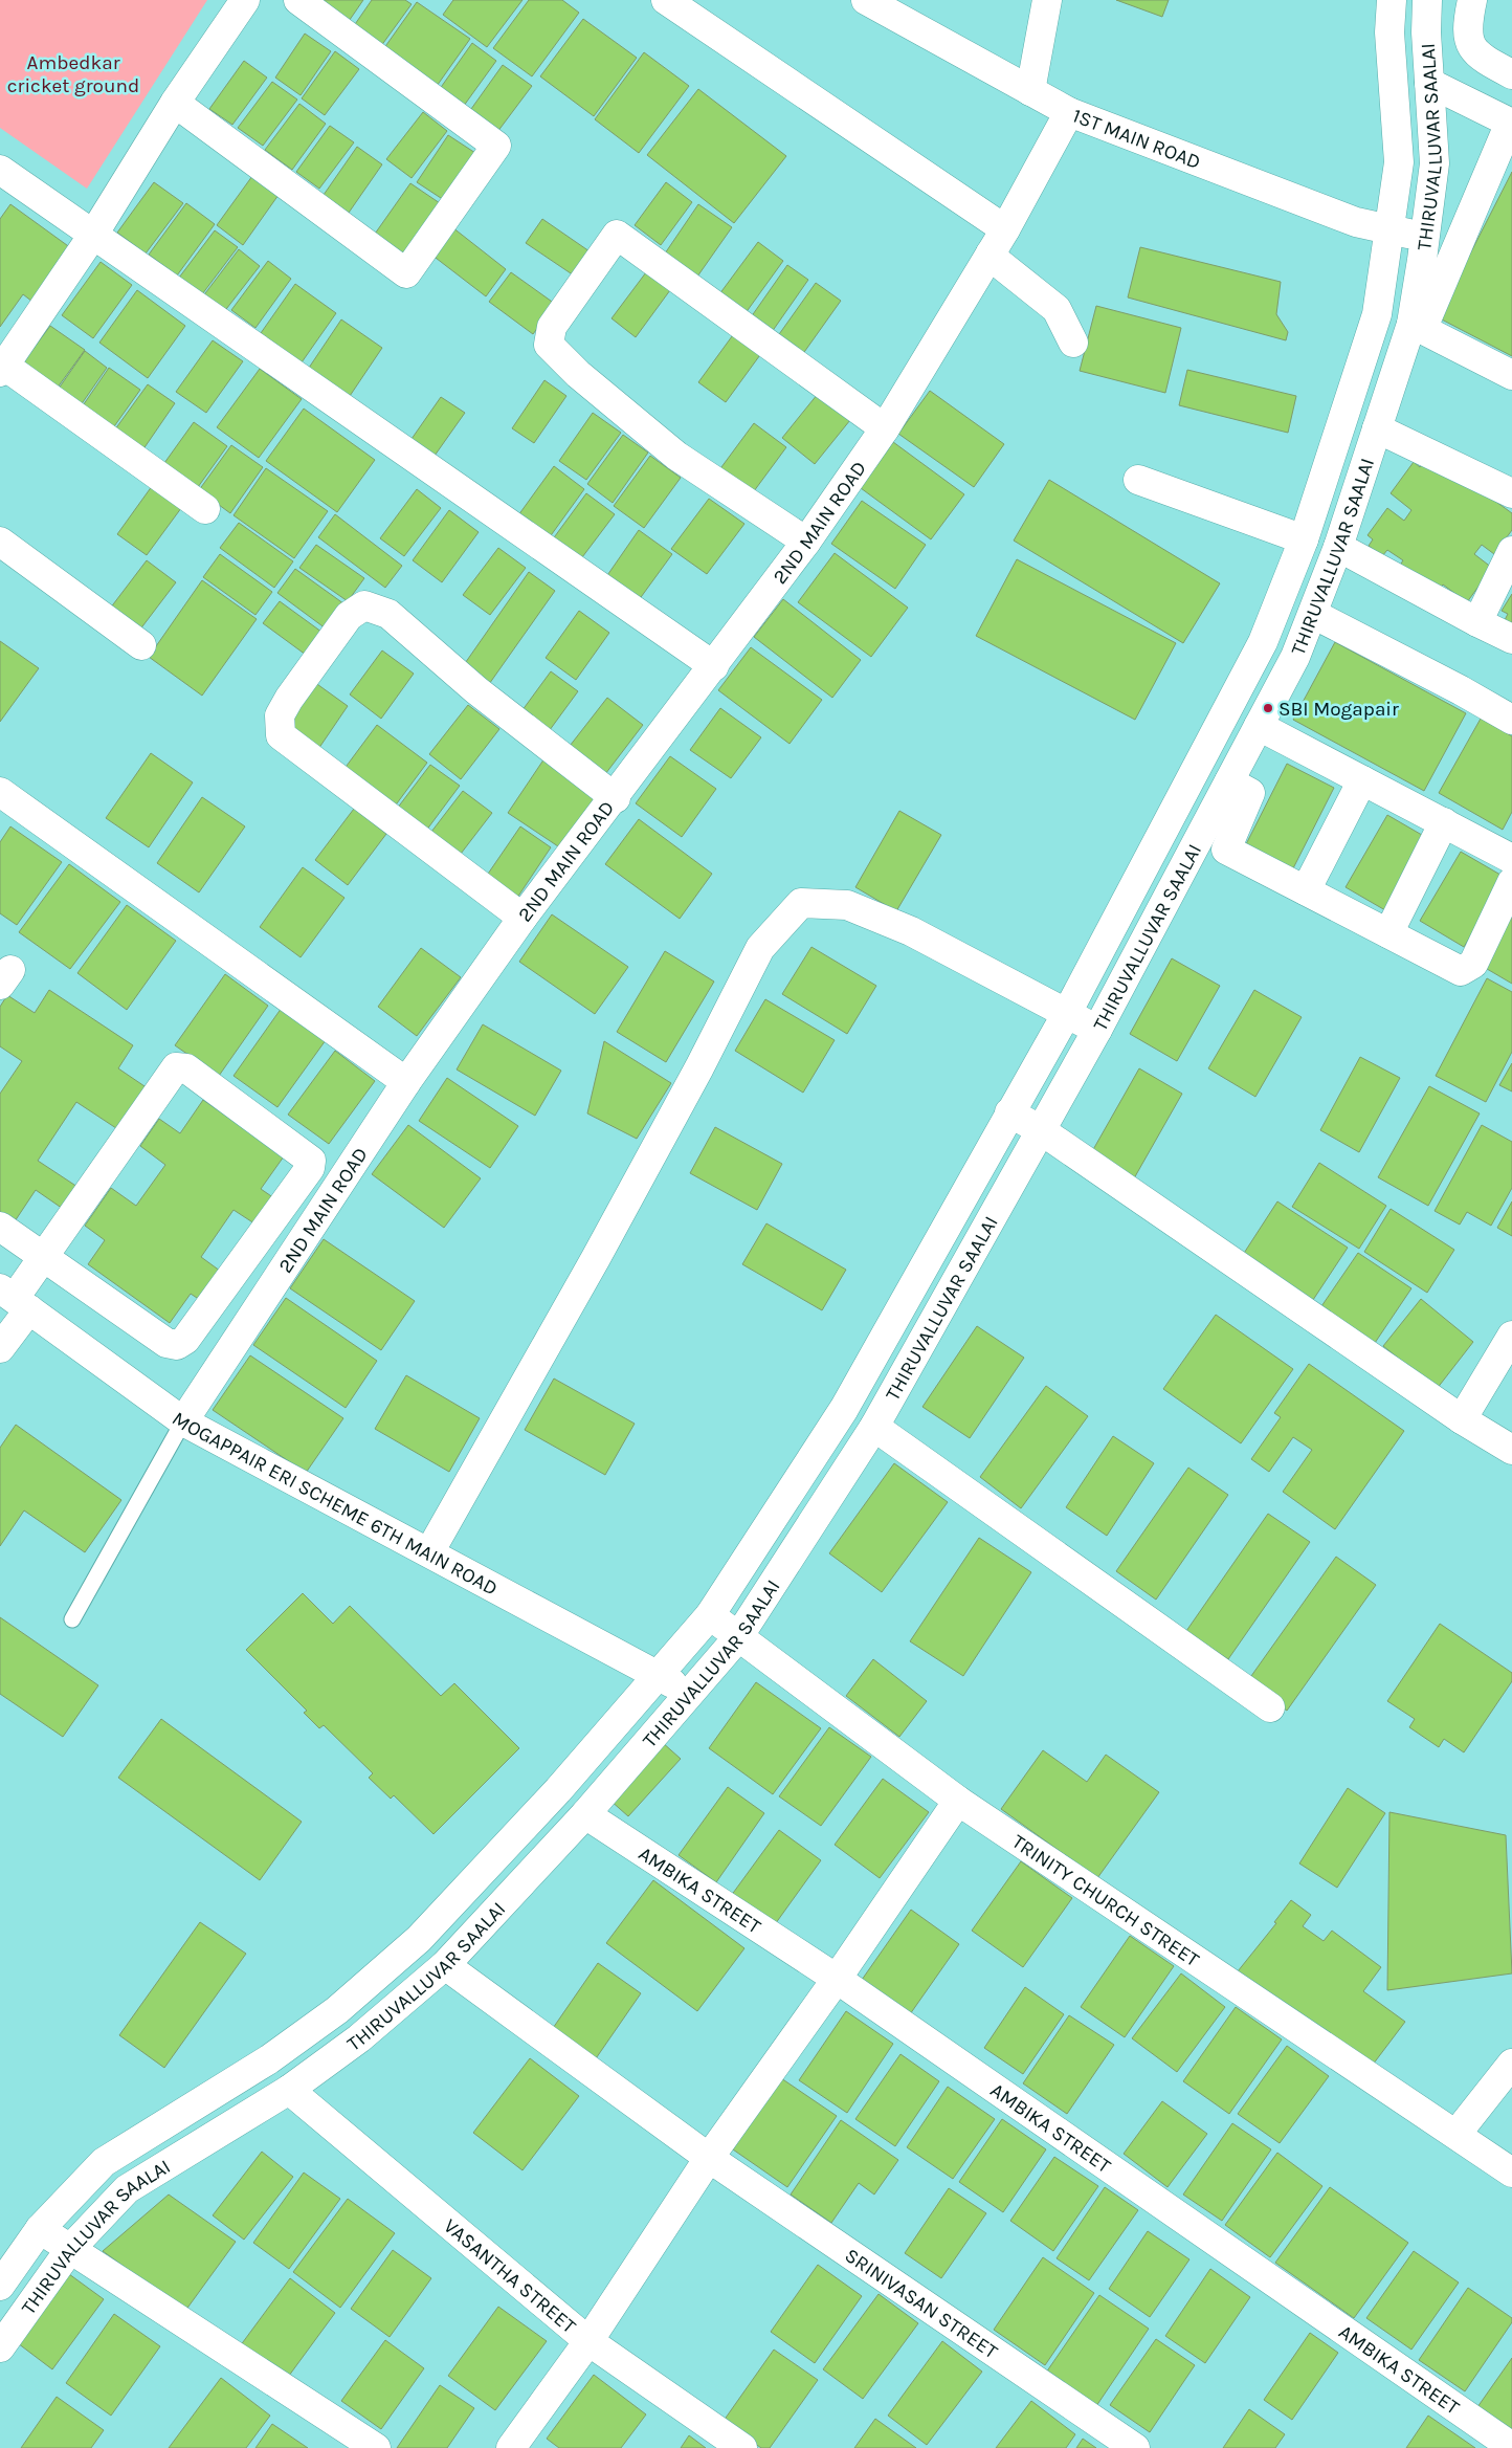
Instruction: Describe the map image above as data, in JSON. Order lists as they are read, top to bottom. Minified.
{"streets":{"street":["1ST MAIN ROAD","THIRUVALLUVAR SAALAI","2ND MAIN ROAD","MOGAPPAIR ERI SCHEME 6TH MAIN ROAD","AMBIKA STREET","TRINITY CHURCH STREET","VASANTHA STREET","SRINIVASAN STREET"]},"crossings":[["1ST MAIN ROAD","THIRUVALLUVAR SAALAI"],["1ST MAIN ROAD","2ND MAIN ROAD"],["THIRUVALLUVAR SAALAI","MOGAPPAIR ERI SCHEME 6TH MAIN ROAD"],["THIRUVALLUVAR SAALAI","AMBIKA STREET"],["THIRUVALLUVAR SAALAI","TRINITY CHURCH STREET"],["THIRUVALLUVAR SAALAI","VASANTHA STREET"],["THIRUVALLUVAR SAALAI","SRINIVASAN STREET"],["2ND MAIN ROAD","MOGAPPAIR ERI SCHEME 6TH MAIN ROAD"]],"parks":["Ambedkar cricket ground"],"places":["SBI Mogapair"]}
